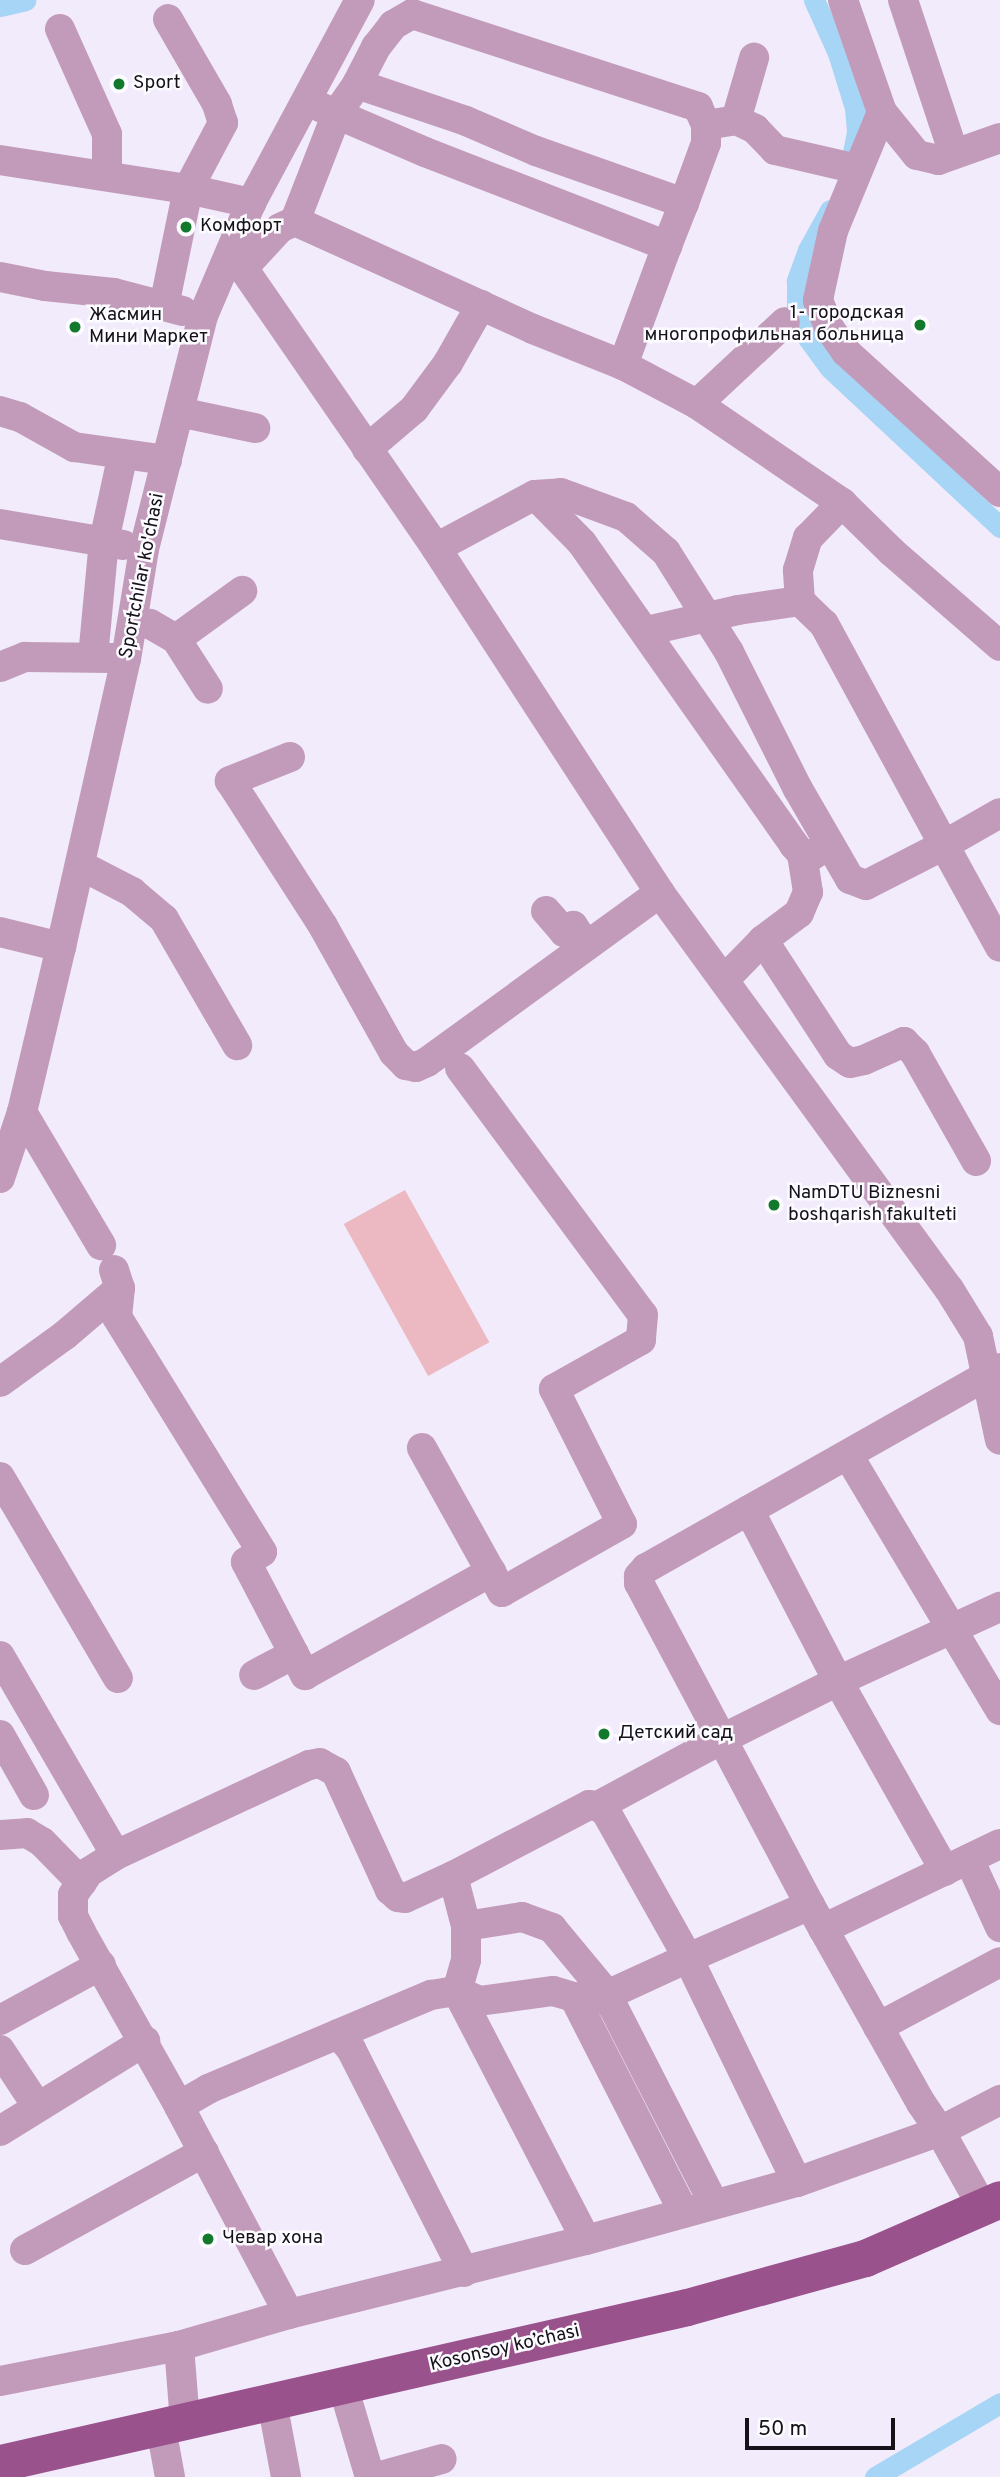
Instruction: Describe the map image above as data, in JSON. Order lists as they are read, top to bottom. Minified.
{"streets":{"main road":["Kosonsoy ko’chasi"],"street":["Sportchilar ko'chasi"]},"places":["Sport","Комфорт","1- городская многопрофильная больница","Жасмин Мини Маркет","NamDTU Biznesni boshqarish fakulteti","Детский сад","Чевар хона"],"scale_bar":"50 m"}
